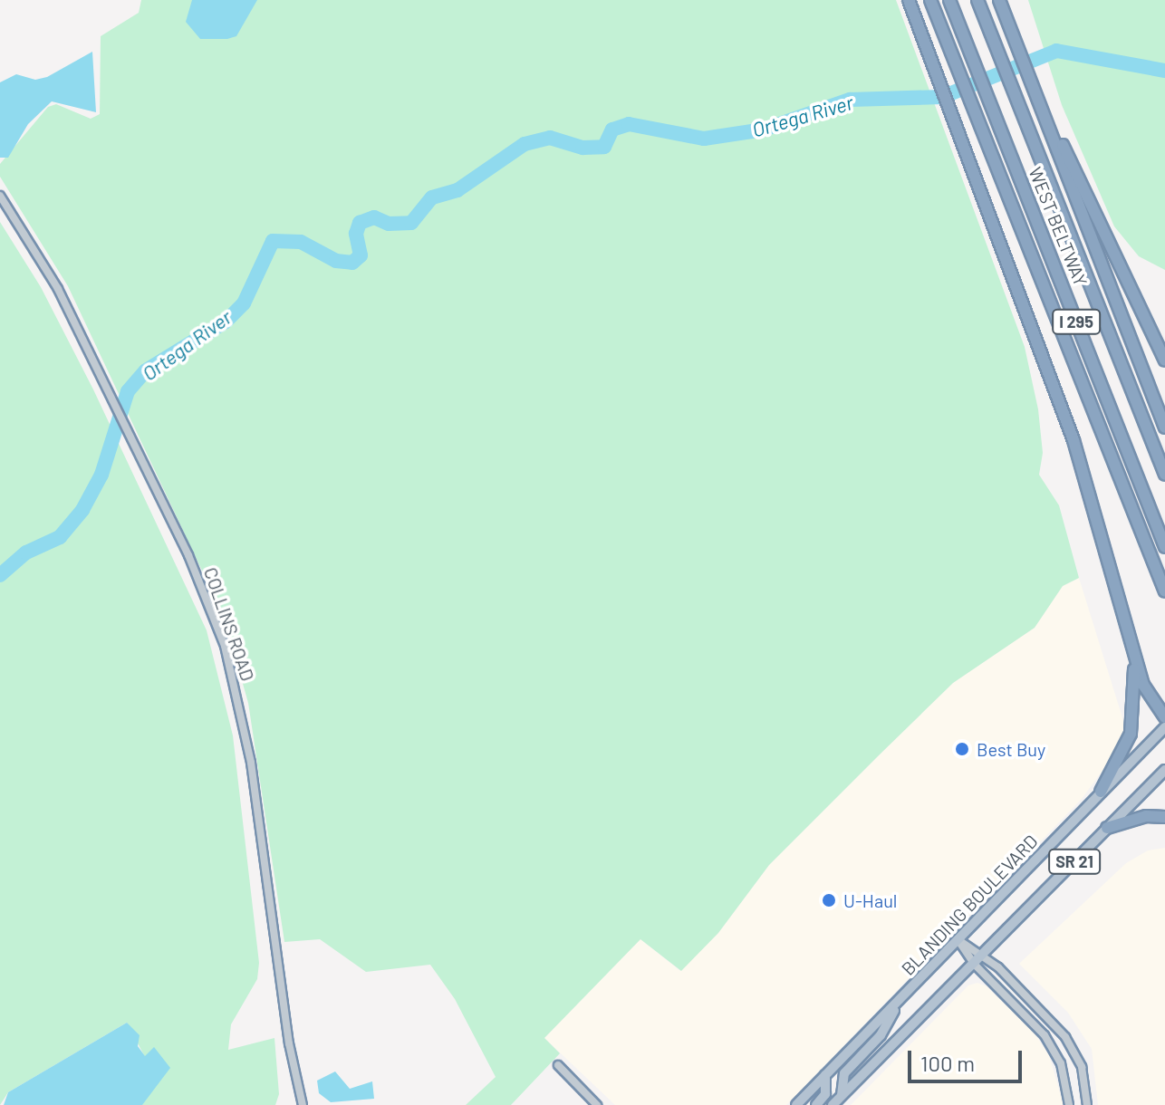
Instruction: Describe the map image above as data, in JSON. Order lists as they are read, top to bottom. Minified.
{"streets":{"highway":["WEST BELTWAY","I 295"],"main road":["SR 21","BLANDING BOULEVARD"],"street":["COLLINS ROAD"]},"water":["Ortega River"],"places":["Best Buy","U-Haul"],"scale_bar":"100 m"}
